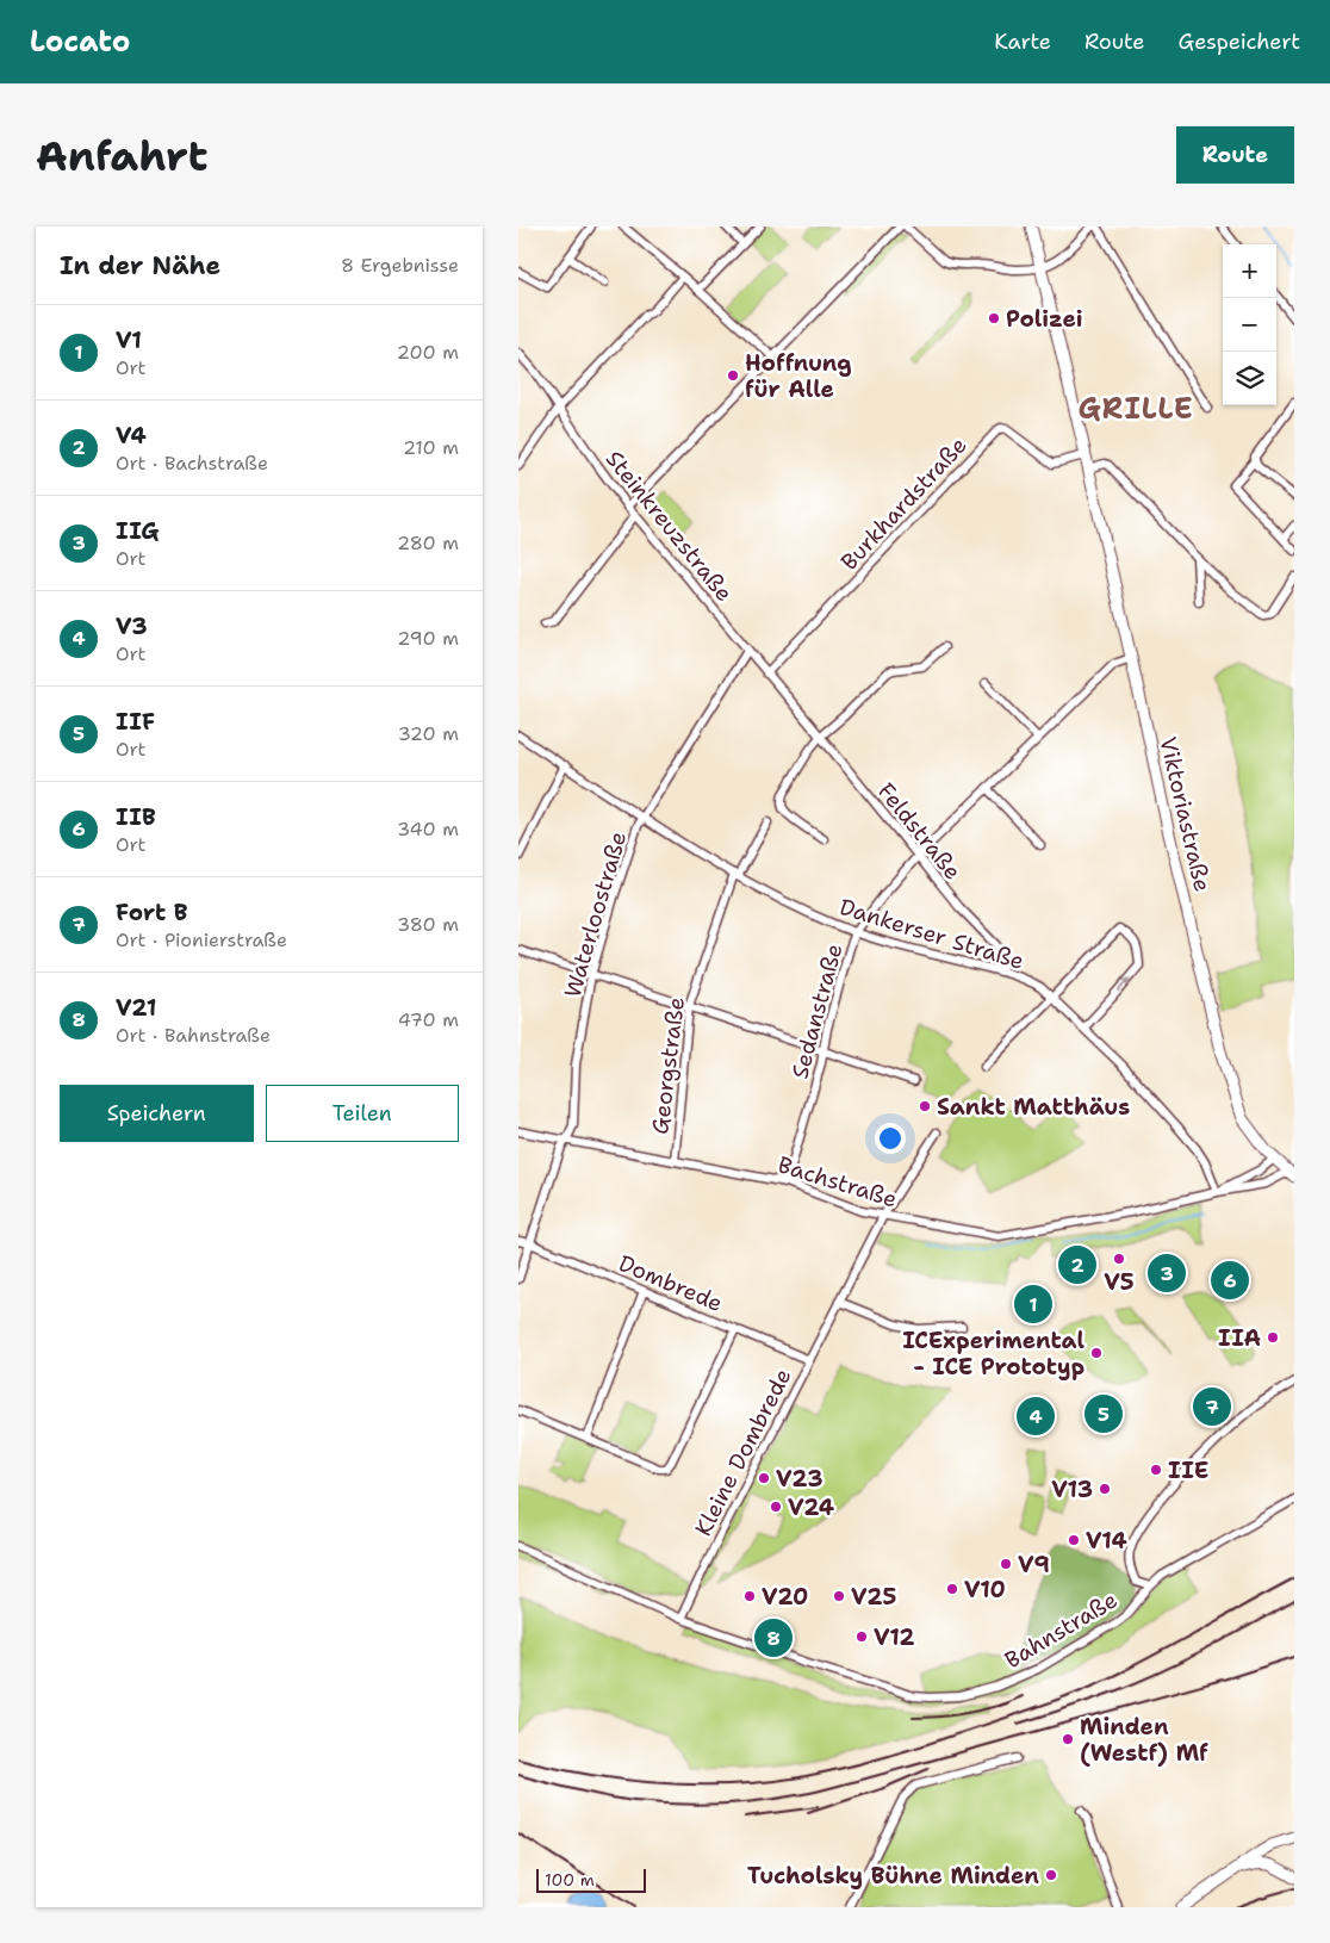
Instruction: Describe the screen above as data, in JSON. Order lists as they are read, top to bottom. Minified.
{"streets":{"main road":["Viktoriastraße"],"street":["Burkhardstraße","Steinkreuzstraße","Feldstraße","Waterloostraße","Dankerser Straße","Sedanstraße","Georgstraße","Bachstraße","Dombrede","Kleine Dombrede","Bahnstraße"]},"crossings":[["Burkhardstraße","Steinkreuzstraße"],["Burkhardstraße","Viktoriastraße"],["Steinkreuzstraße","Feldstraße"],["Steinkreuzstraße","Waterloostraße"],["Viktoriastraße","Sedanstraße"],["Viktoriastraße","Bachstraße"],["Feldstraße","Dankerser Straße"],["Feldstraße","Sedanstraße"],["Waterloostraße","Dankerser Straße"],["Waterloostraße","Bachstraße"],["Waterloostraße","Dombrede"],["Dankerser Straße","Sedanstraße"],["Dankerser Straße","Georgstraße"],["Dankerser Straße","Bachstraße"],["Sedanstraße","Bachstraße"],["Georgstraße","Bachstraße"],["Bachstraße","Kleine Dombrede"],["Dombrede","Kleine Dombrede"],["Kleine Dombrede","Bahnstraße"]],"districts":["GRILLE"],"places":["Polizei","Hoffnung für Alle","Sankt Matthäus","V5","IIA","ICExperimental - ICE Prototyp","IIE","V23","V13","V24","V14","V9","V10","V20","V25","V12","Minden (Westf) Mf","Tucholsky Bühne Minden"],"scale_bar":"100 m","page":{"header":"Locato","nav":["Karte","Route","Gespeichert"],"buttons":["Route",["Speichern","Teilen"]],"title":"Anfahrt","heading":["In der Nähe","8 Ergebnisse"],"map_buttons":["+","−"],"list":[{"mark":"1","name":"V1","note":"Ort","value":"200 m"},{"mark":"2","name":"V4","note":"Ort · Bachstraße","value":"210 m"},{"mark":"3","name":"IIG","note":"Ort","value":"280 m"},{"mark":"4","name":"V3","note":"Ort","value":"290 m"},{"mark":"5","name":"IIF","note":"Ort","value":"320 m"},{"mark":"6","name":"IIB","note":"Ort","value":"340 m"},{"mark":"7","name":"Fort B","note":"Ort · Pionierstraße","value":"380 m"},{"mark":"8","name":"V21","note":"Ort · Bahnstraße","value":"470 m"}],"pins":["2","3","6","1","7","5","4","8"],"scale":"100 m"}}
